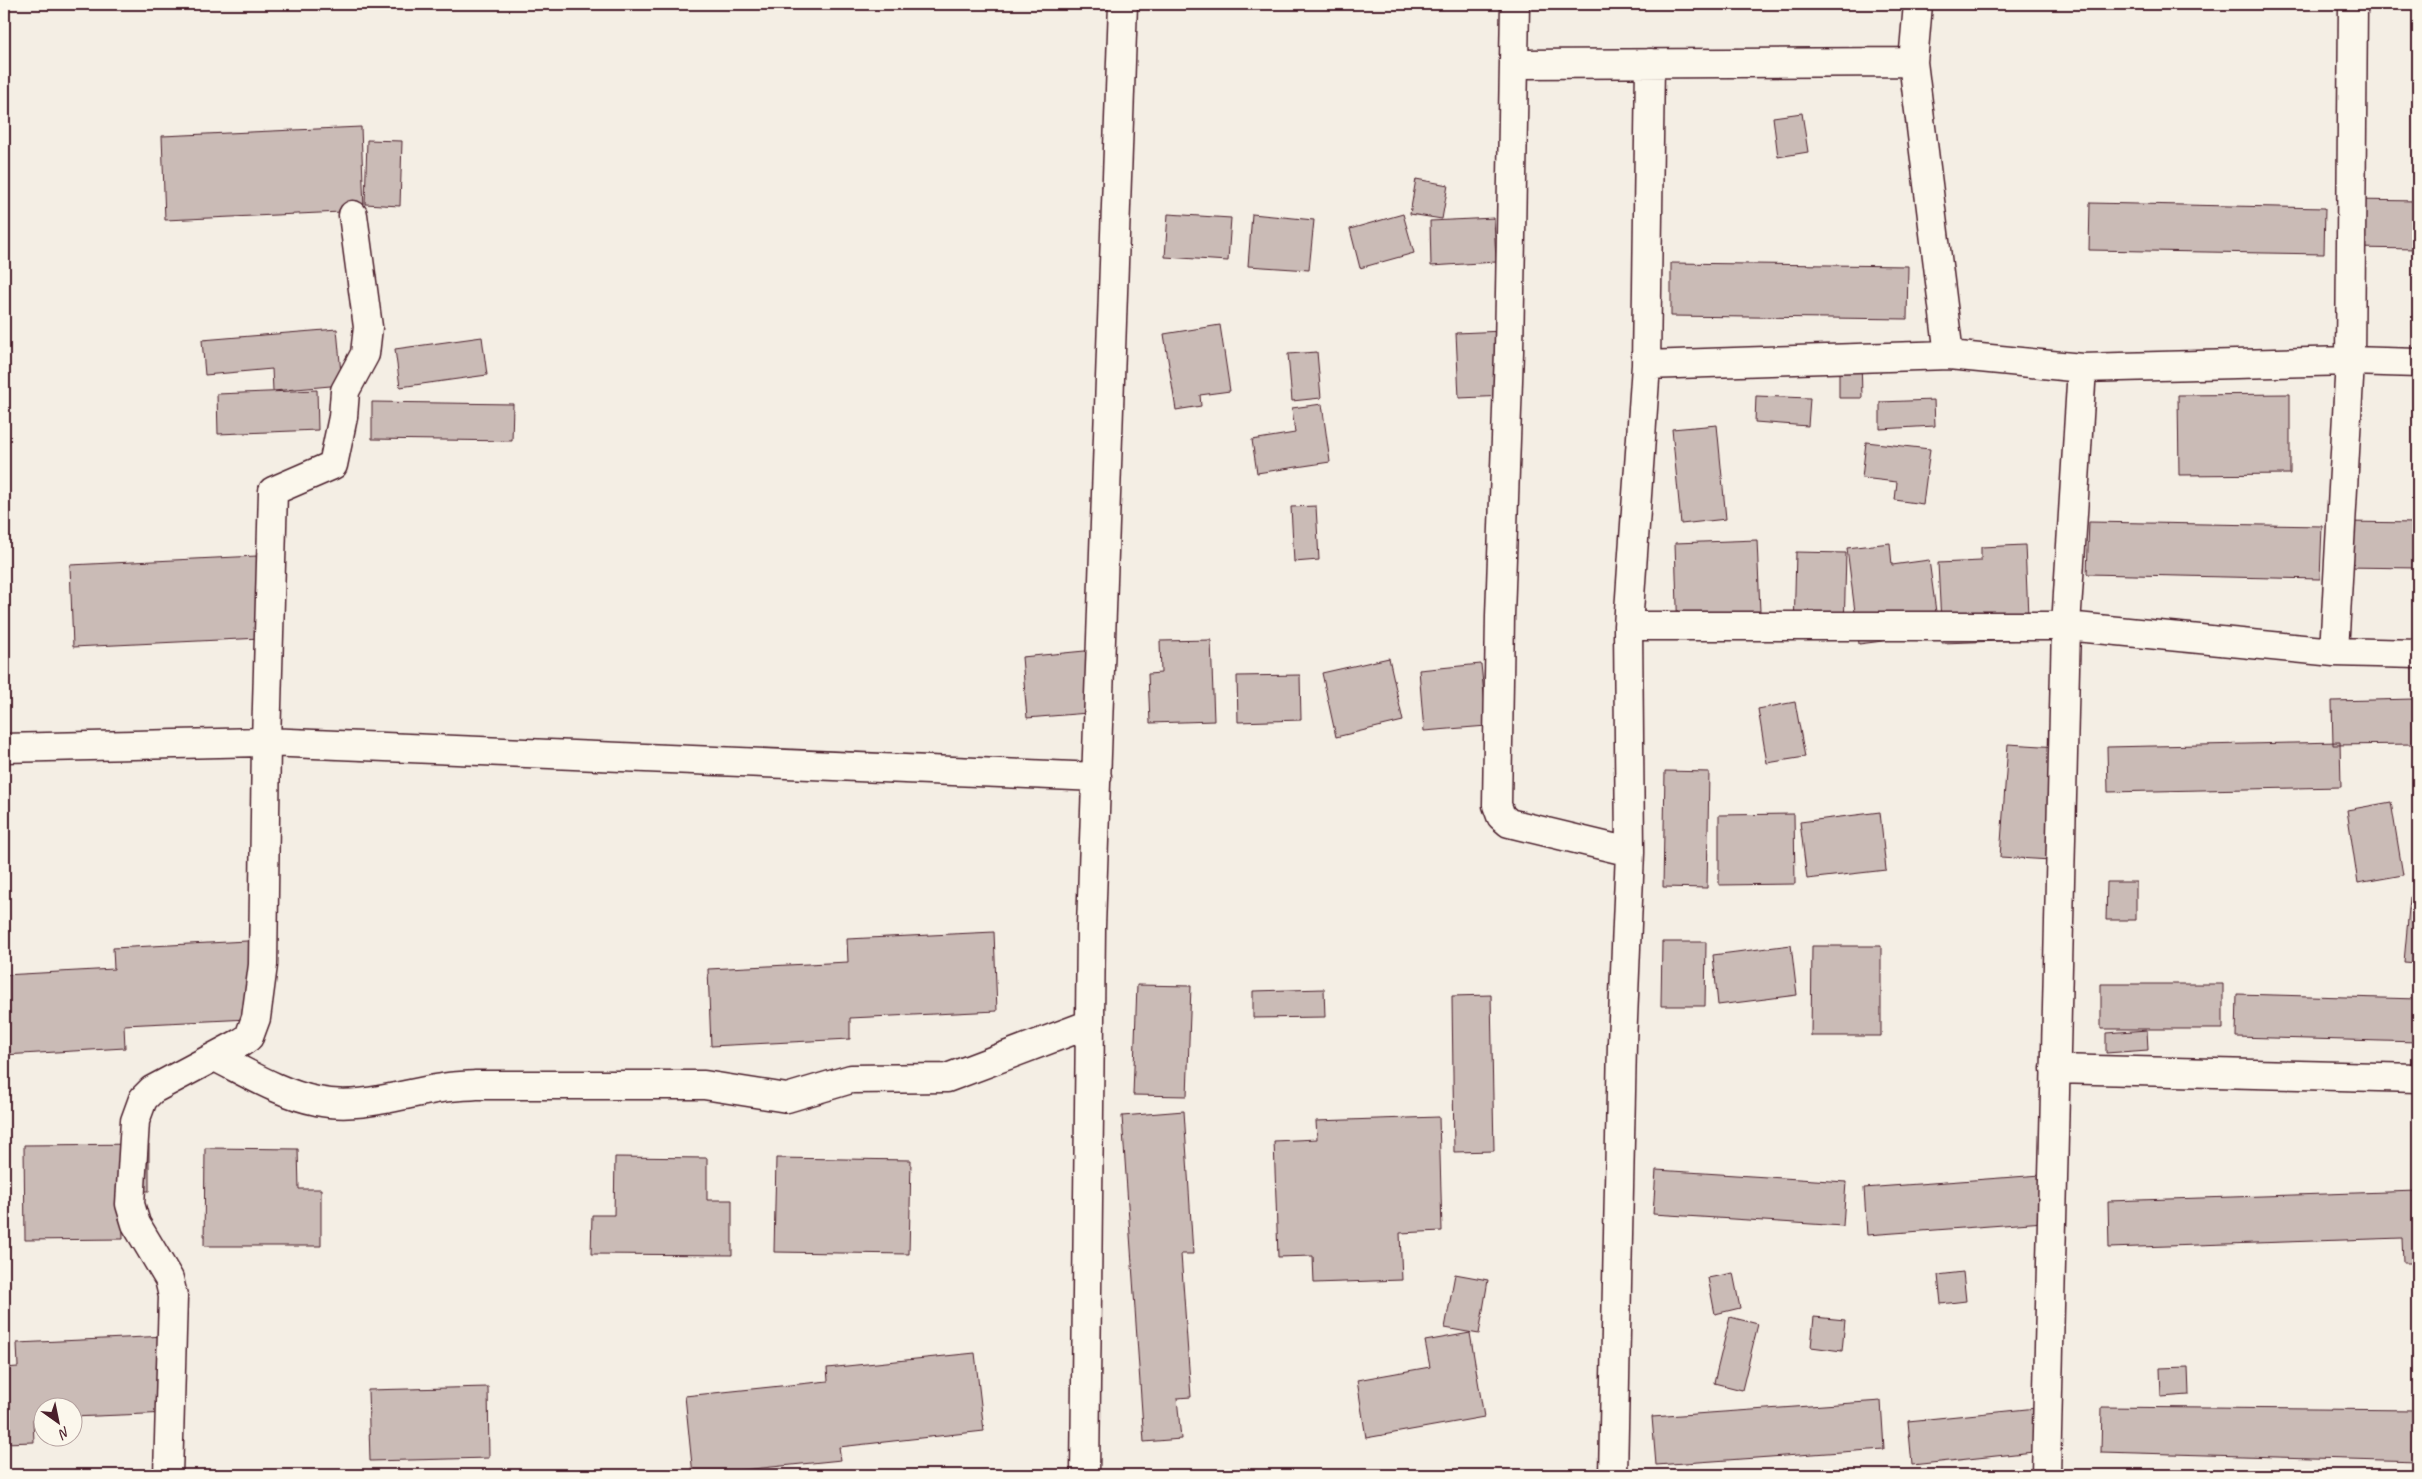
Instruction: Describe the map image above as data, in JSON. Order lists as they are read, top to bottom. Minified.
{"north":"bottom right"}
